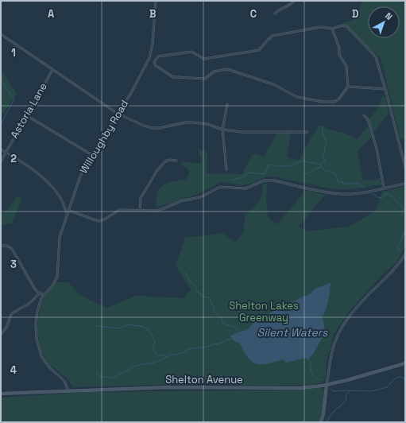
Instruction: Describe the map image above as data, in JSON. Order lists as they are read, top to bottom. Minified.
{"streets":{"main road":["Shelton Avenue"],"street":["Astoria Lane","Willoughby Road"]},"crossings":[["Willoughby Road","Shelton Avenue"]],"water":["Silent Waters"],"parks":["Shelton Lakes Greenway"],"north":"top right","grid":{"columns":["A","B","C","D"],"rows":["1","2","3","4"]}}
